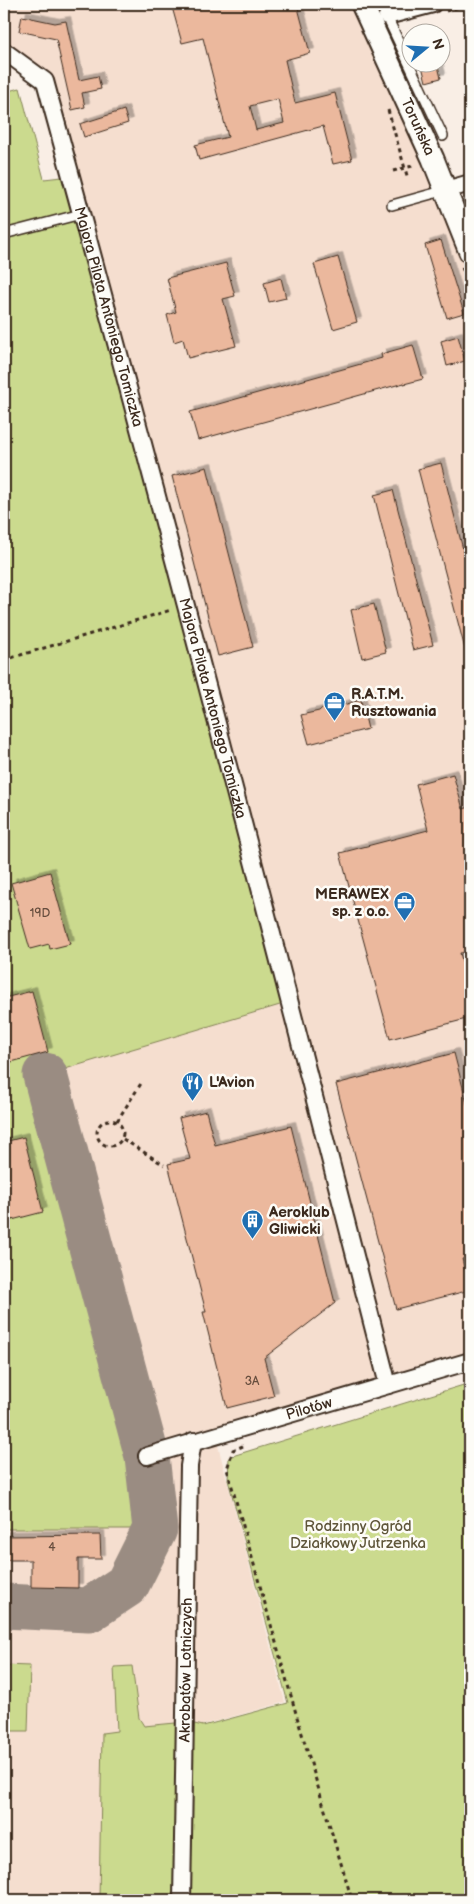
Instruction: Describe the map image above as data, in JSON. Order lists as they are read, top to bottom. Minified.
{"streets":{"street":["Toruńska","Majora Pilota Antoniego Tomiczka","Pilotów","Akrobatów Lotniczych"]},"crossings":[["Majora Pilota Antoniego Tomiczka","Pilotów"],["Pilotów","Akrobatów Lotniczych"]],"parks":["Rodzinny Ogród Działkowy Jutrzenka"],"places":{"office":["R.A.T.M. Rusztowania","MERAWEX sp. z o.o."],"restaurant":["L'Avion"],"building":["Aeroklub Gliwicki"]},"house_numbers":["19D","3A","4"],"north":"right"}
